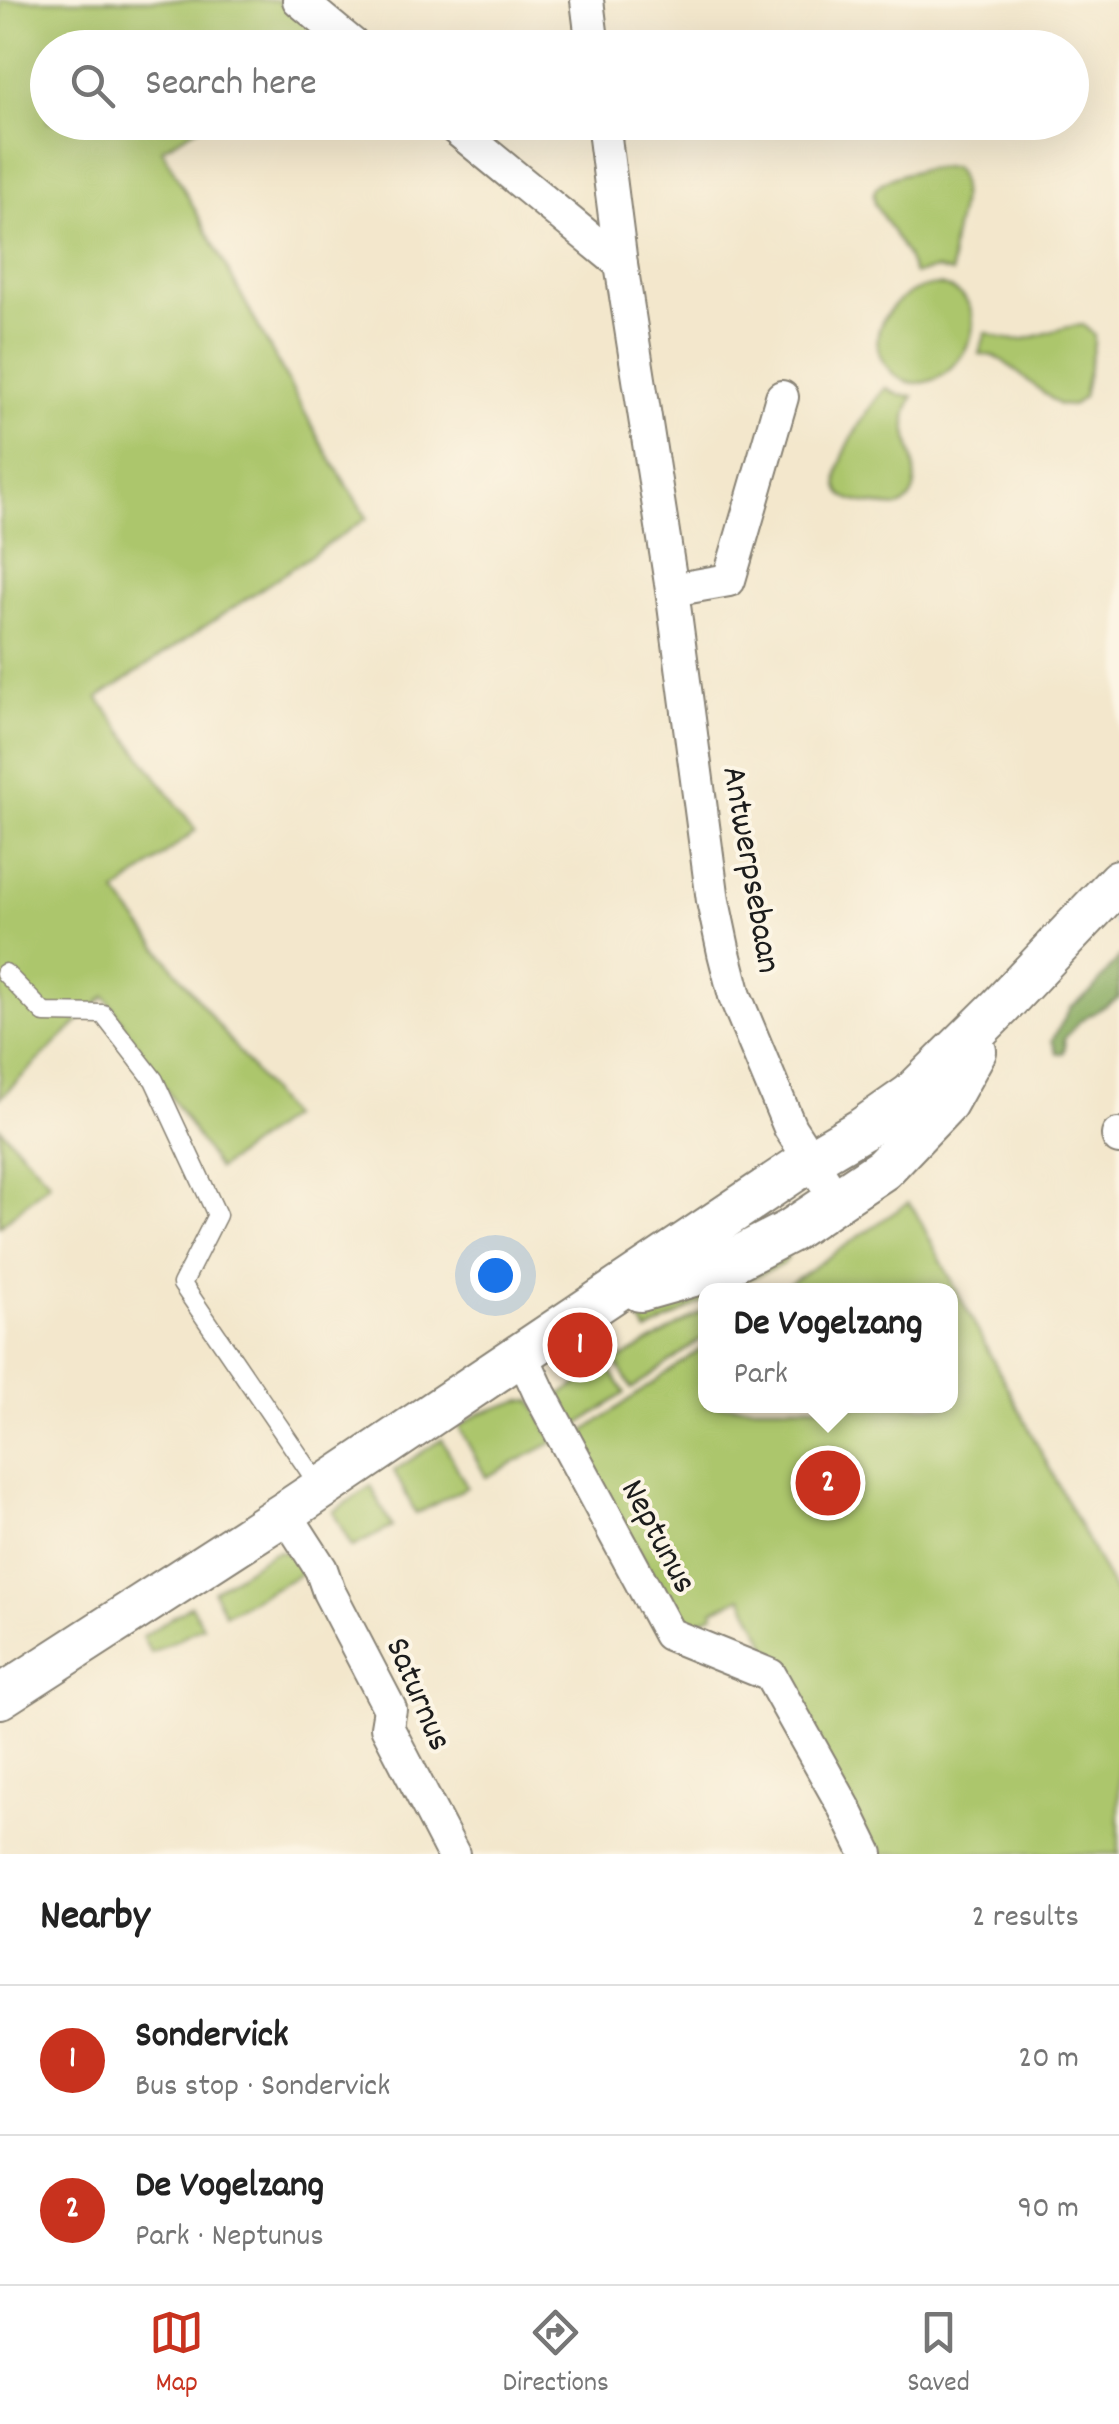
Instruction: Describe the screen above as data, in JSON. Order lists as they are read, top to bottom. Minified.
{"streets":{"street":["Antwerpsebaan","Neptunus","Saturnus"]},"page":{"search":"Search here","popup":["De Vogelzang","Park"],"pins":["1","2"],"heading":["Nearby","2 results"],"list":[{"mark":"1","name":"Sondervick","note":"Bus stop · Sondervick","value":"20 m"},{"mark":"2","name":"De Vogelzang","note":"Park · Neptunus","value":"90 m"}],"nav":["Map","Directions","Saved"]}}
